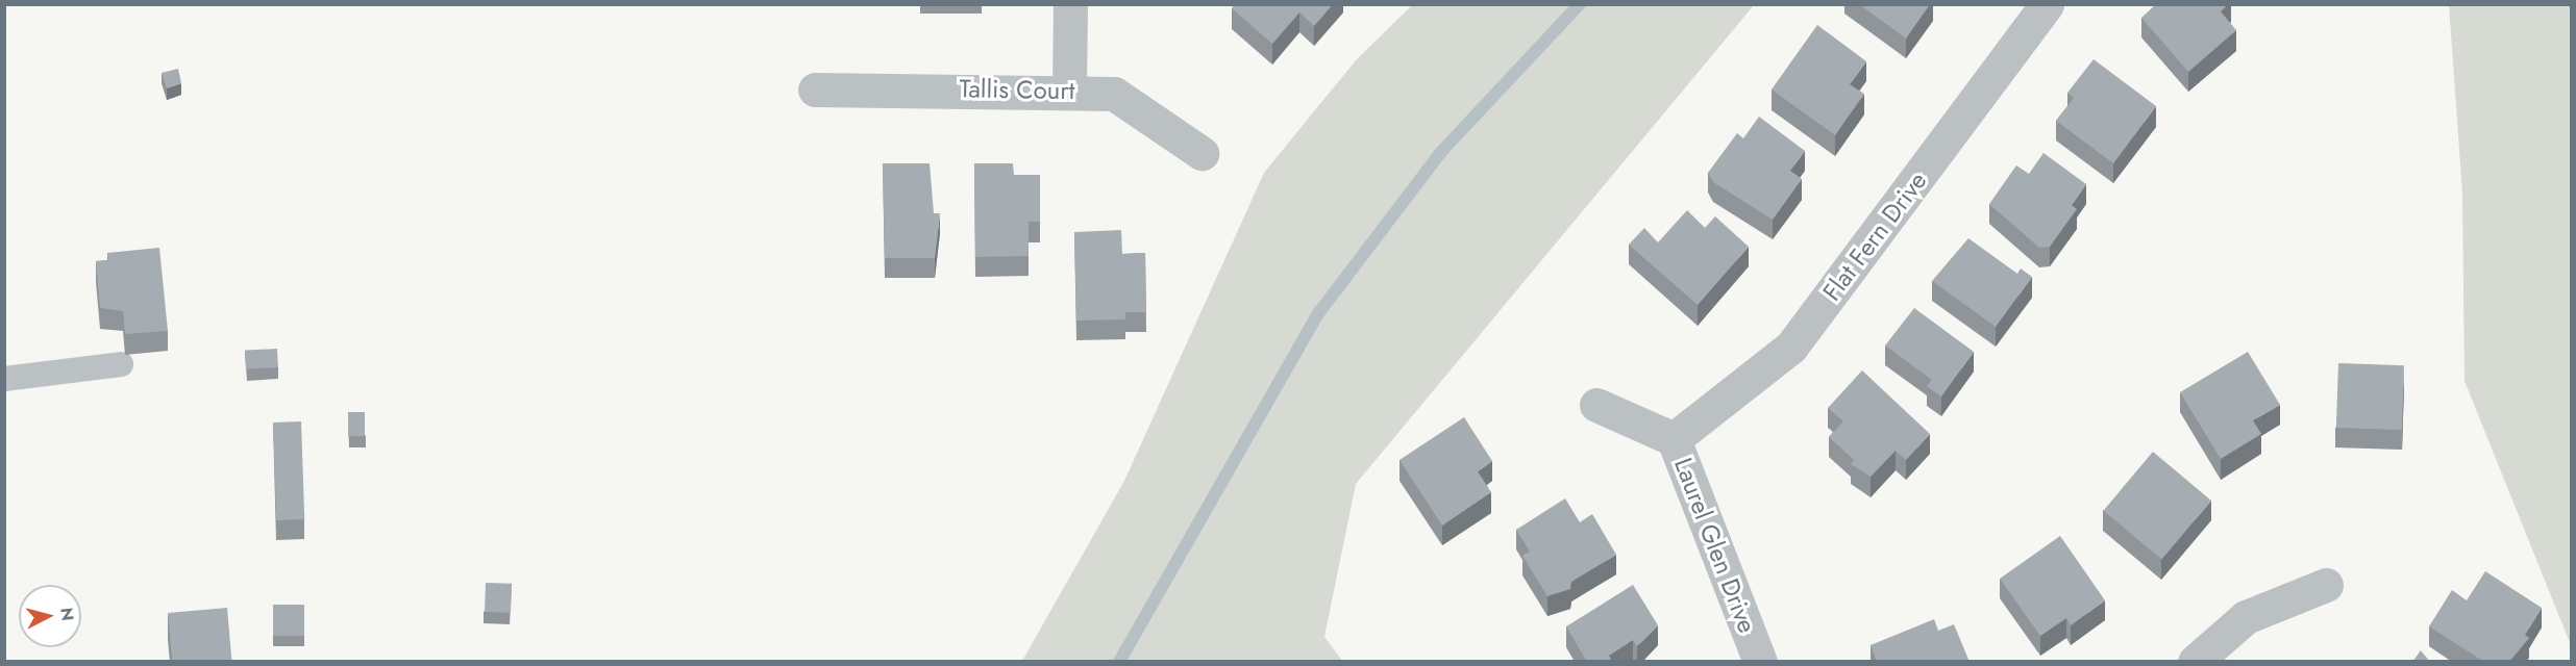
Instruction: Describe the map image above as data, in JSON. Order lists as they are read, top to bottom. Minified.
{"streets":{"street":["Tallis Court","Flat Fern Drive","Laurel Glen Drive"]},"crossings":[["Flat Fern Drive","Laurel Glen Drive"]],"north":"right"}
